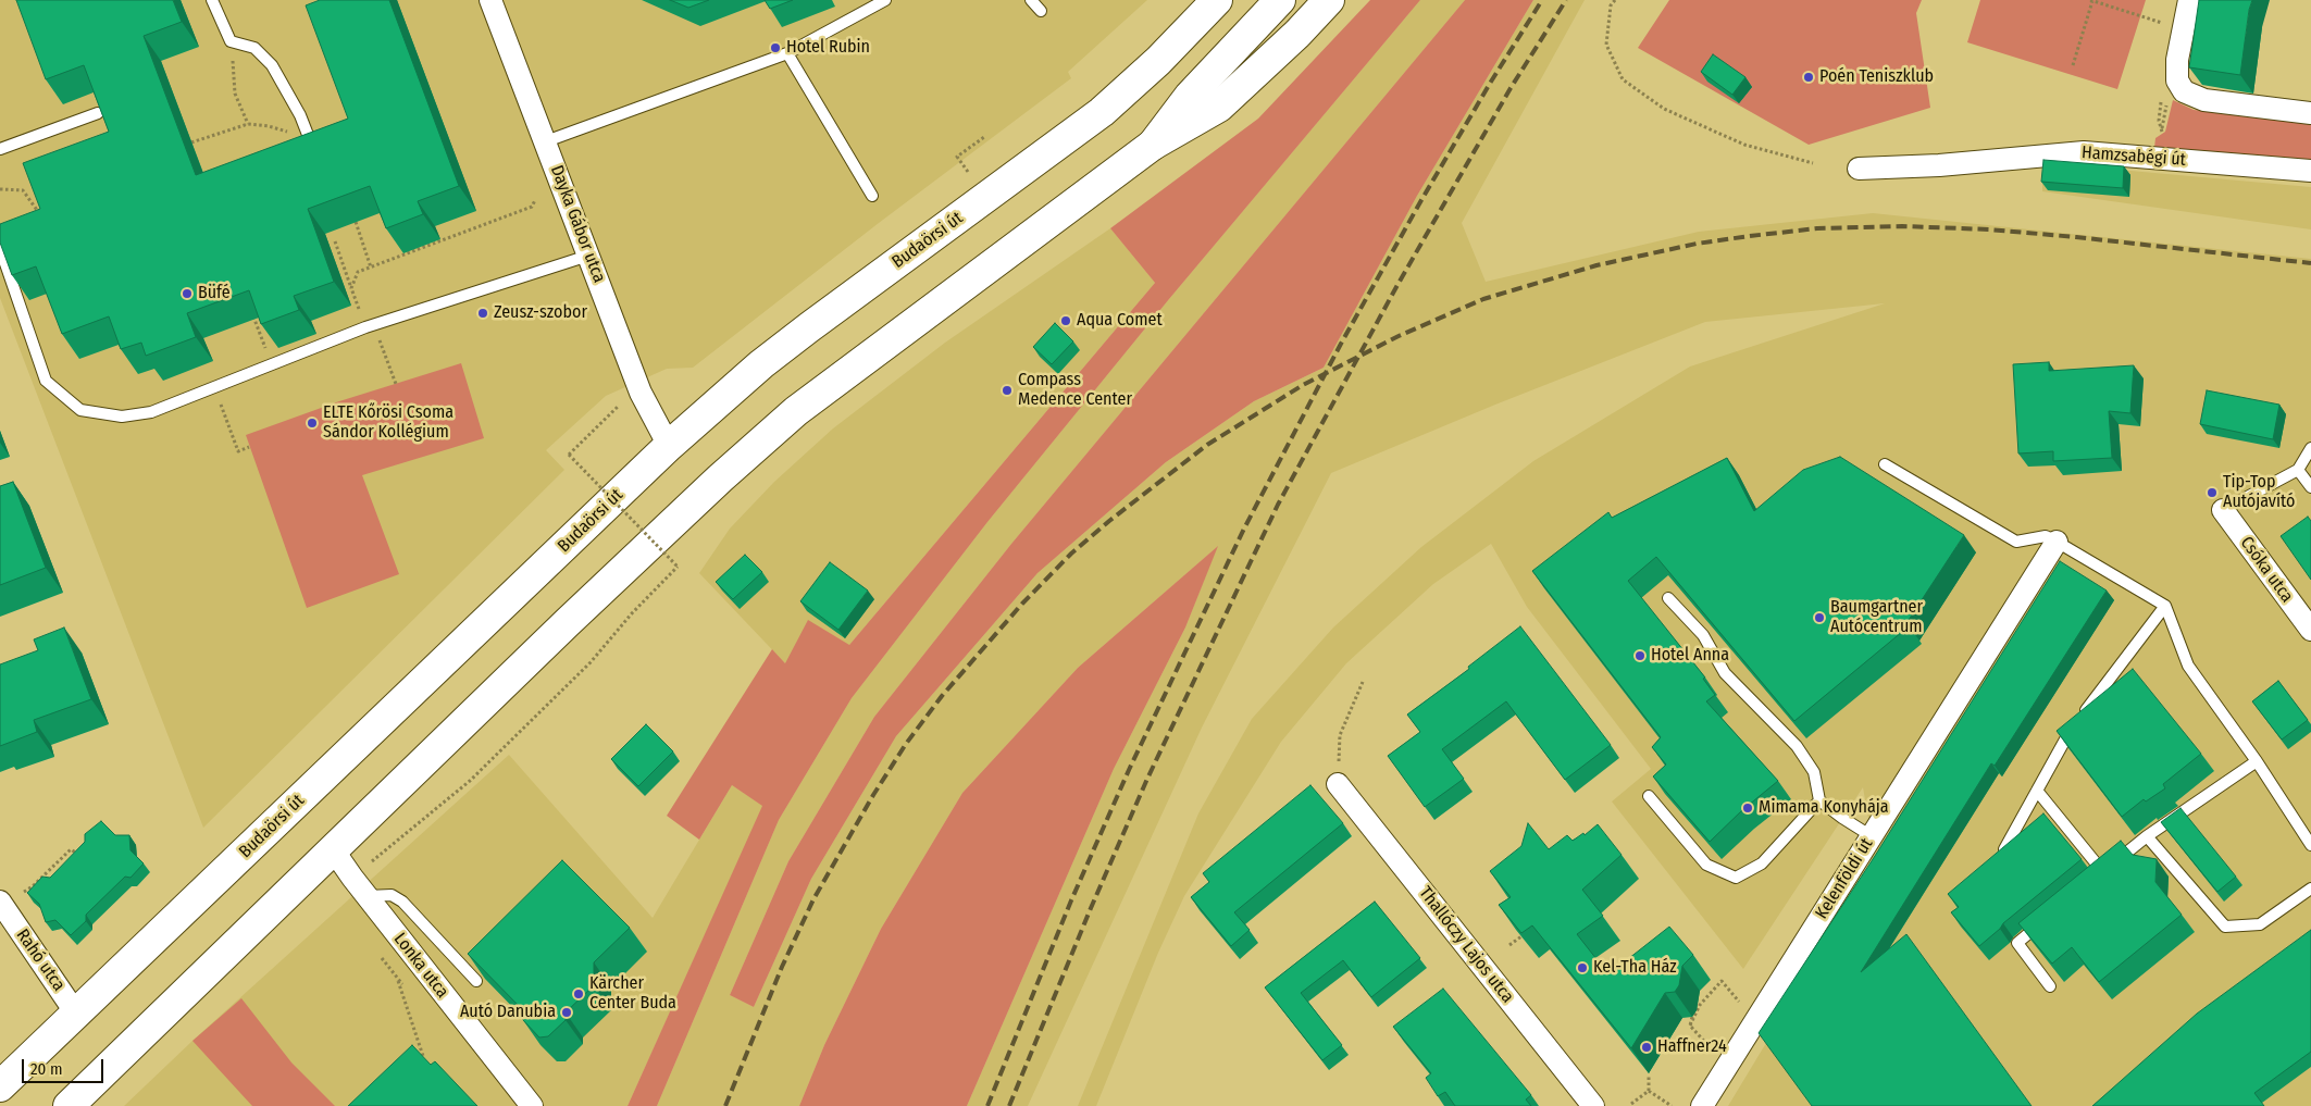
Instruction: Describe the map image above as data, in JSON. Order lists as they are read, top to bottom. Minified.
{"streets":{"main road":["Budaörsi út"],"street":["Hamzsabégi út","Dayka Gábor utca","Csóka utca","Kelenföldi út","Thallóczy Lajos utca","Rahó utca","Lonka utca"]},"crossings":[["Dayka Gábor utca","Budaörsi út"],["Budaörsi út","Rahó utca"]],"places":["Hotel Rubin","Poén Teniszklub","Büfé","Zeusz-szobor","Aqua Comet","Compass Medence Center","ELTE Kőrösi Csoma Sándor Kollégium","Tip-Top Autójavító","Baumgartner Autócentrum","Hotel Anna","Mimama Konyhája","Kel-Tha Ház","Kärcher Center Buda","Autó Danubia","Haffner24"],"scale_bar":"20 m"}
